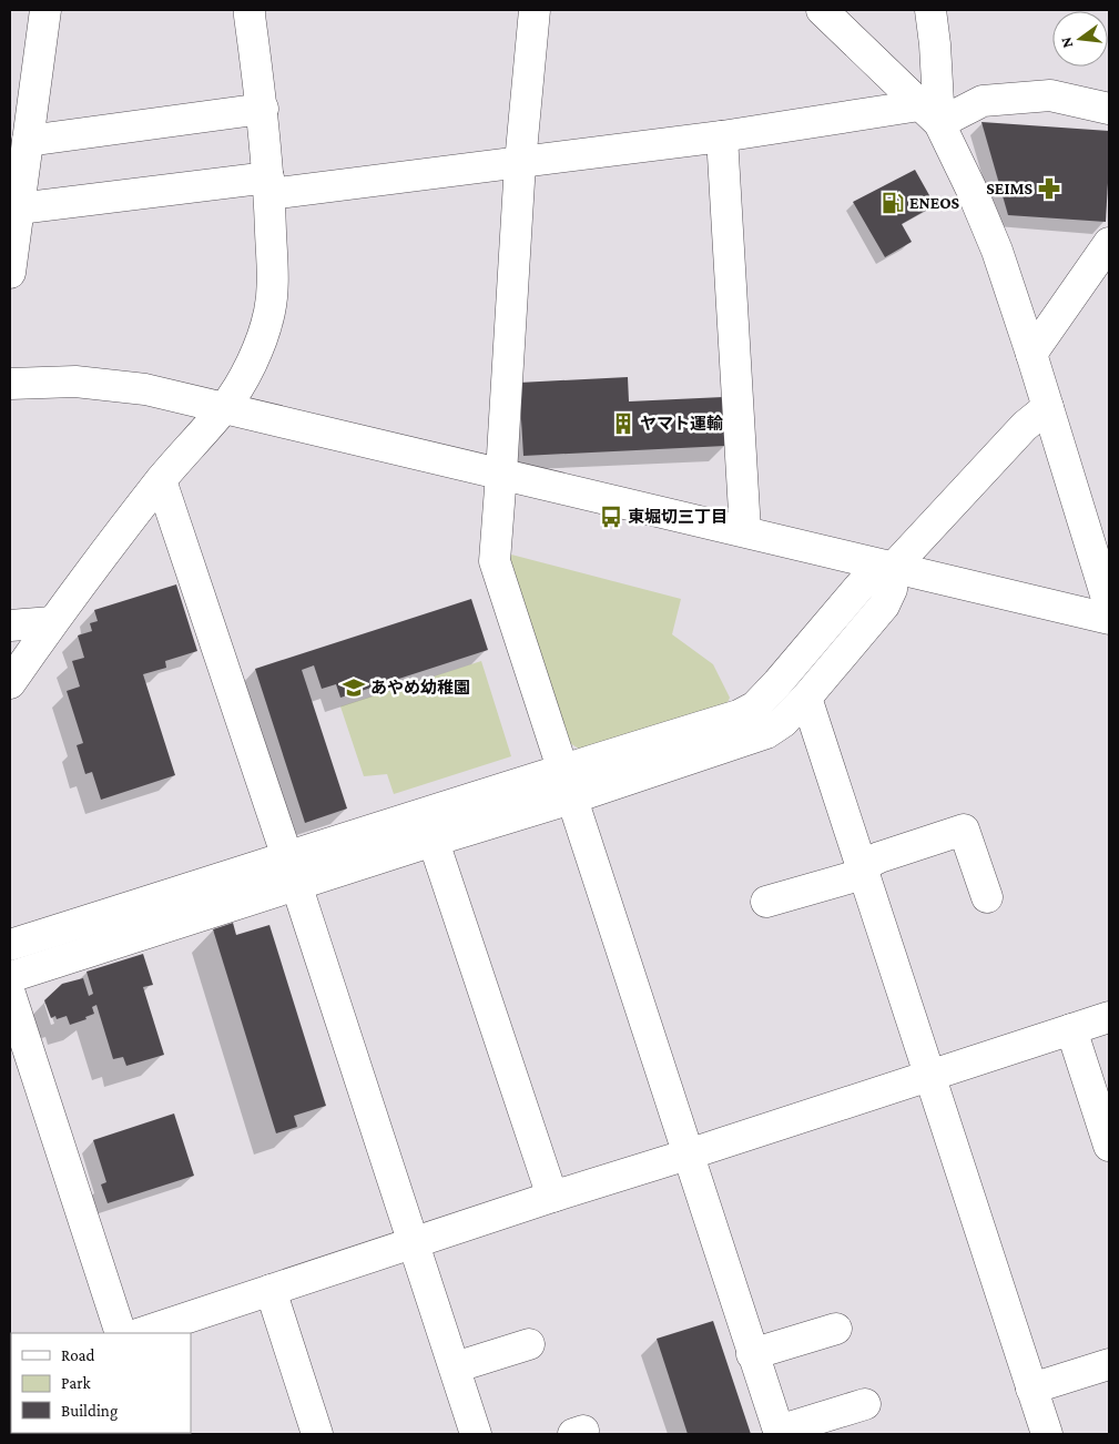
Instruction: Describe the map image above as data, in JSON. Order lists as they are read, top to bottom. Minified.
{"places":{"pharmacy":["SEIMS"],"fuel station":["ENEOS"],"building":["ヤマト運輸"],"bus stop":["東堀切三丁目"],"school or university":["あやめ幼稚園"]},"legend":["Road","Park","Building"],"north":"left"}
